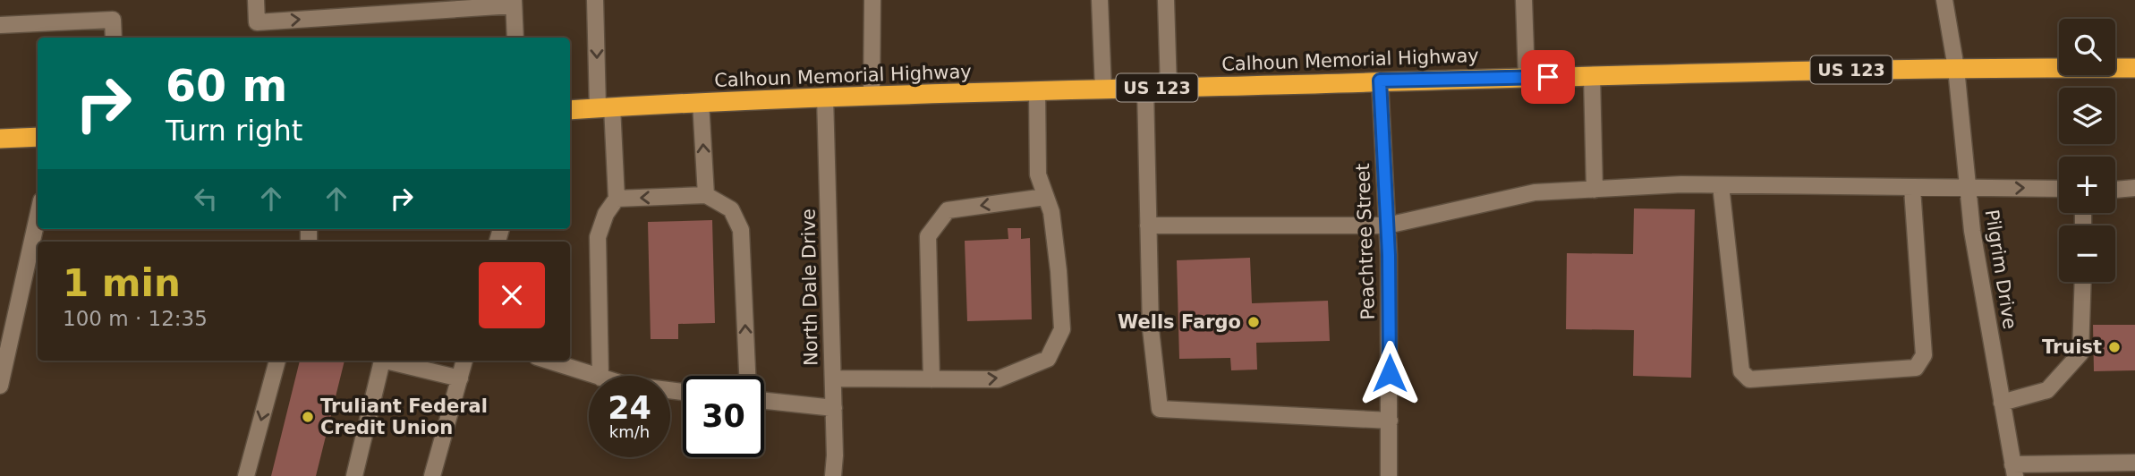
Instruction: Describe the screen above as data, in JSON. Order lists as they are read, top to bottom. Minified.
{"streets":{"highway":["Calhoun Memorial Highway","US 123"],"street":["Peachtree Street","Pilgrim Drive","North Dale Drive"]},"crossings":[["Calhoun Memorial Highway","Peachtree Street"],["Calhoun Memorial Highway","Pilgrim Drive"],["Calhoun Memorial Highway","North Dale Drive"]],"places":["Wells Fargo","Truist","Truliant Federal Credit Union"],"page":{"map_buttons":["+","−"],"turn":["60 m","Turn right"],"heading":["1 min","100 m · 12:35"],"speed":"24 km/h","limit":"30"}}
